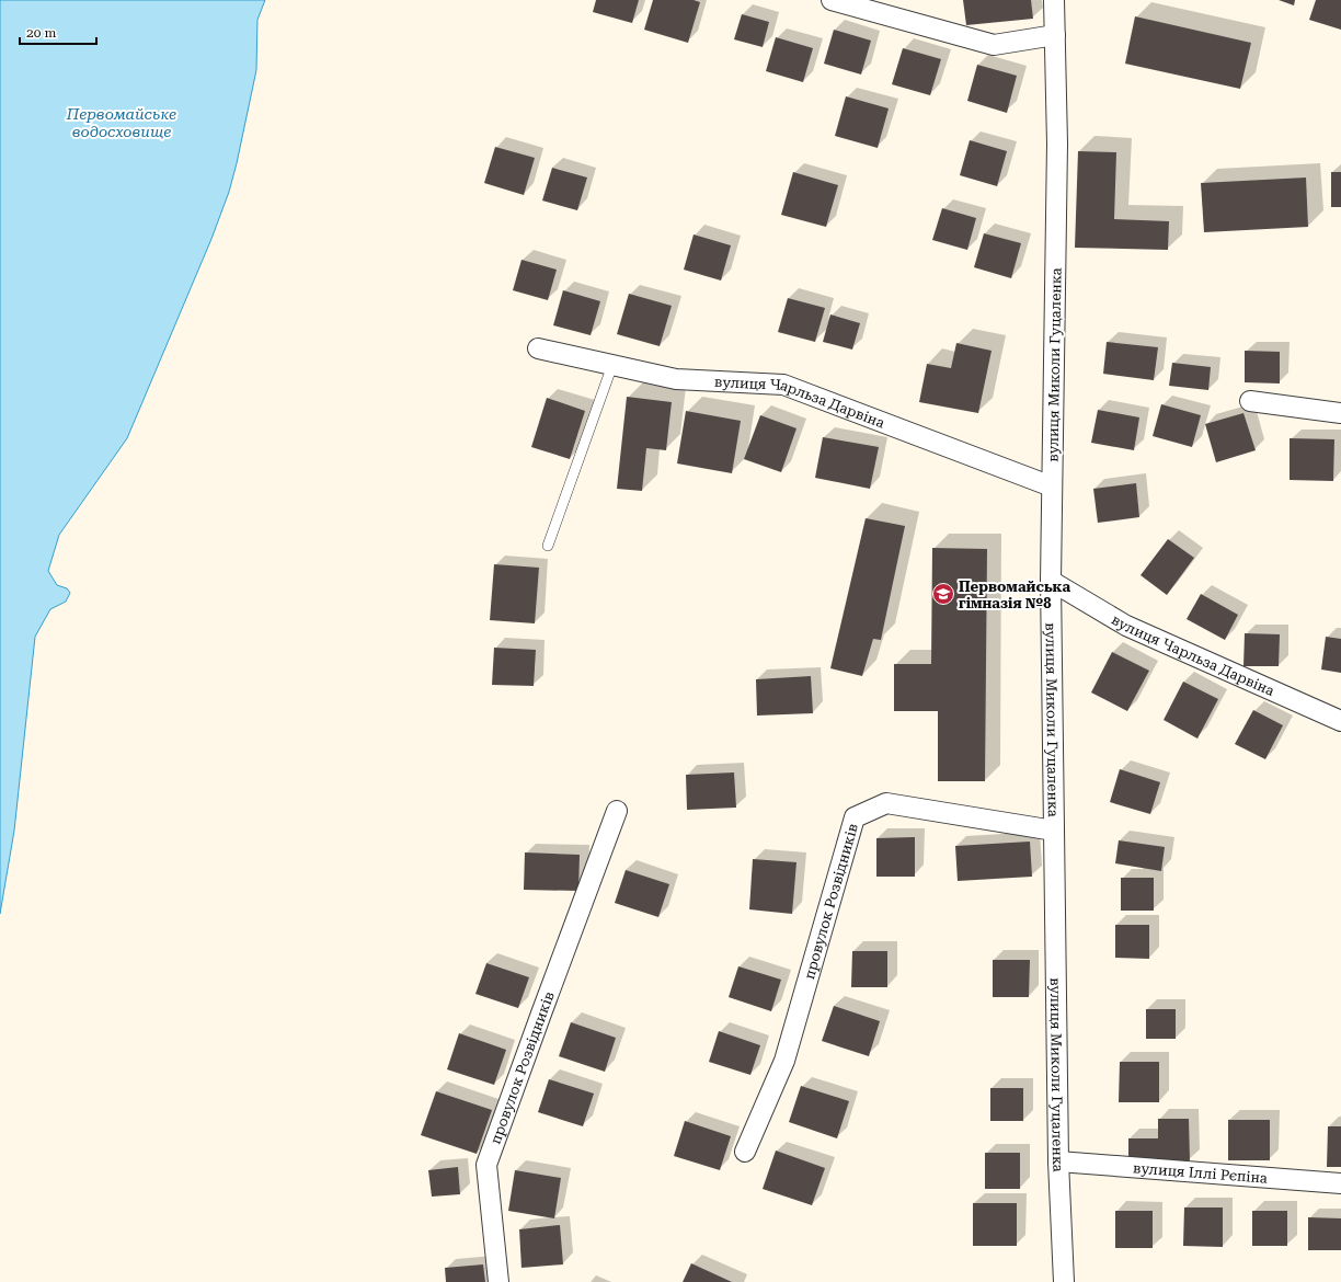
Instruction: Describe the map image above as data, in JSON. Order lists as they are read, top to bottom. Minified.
{"streets":{"street":["вулиця Миколи Гуцаленка","вулиця Чарльза Дарвіна","провулок Розвідників","вулиця Іллі Рєпіна"]},"crossings":[["вулиця Миколи Гуцаленка","вулиця Чарльза Дарвіна"],["вулиця Миколи Гуцаленка","провулок Розвідників"],["вулиця Миколи Гуцаленка","вулиця Іллі Рєпіна"]],"water":["Первомайське водосховище"],"places":{"school or university":["Первомайська гімназія №8"]},"scale_bar":"20 m"}
